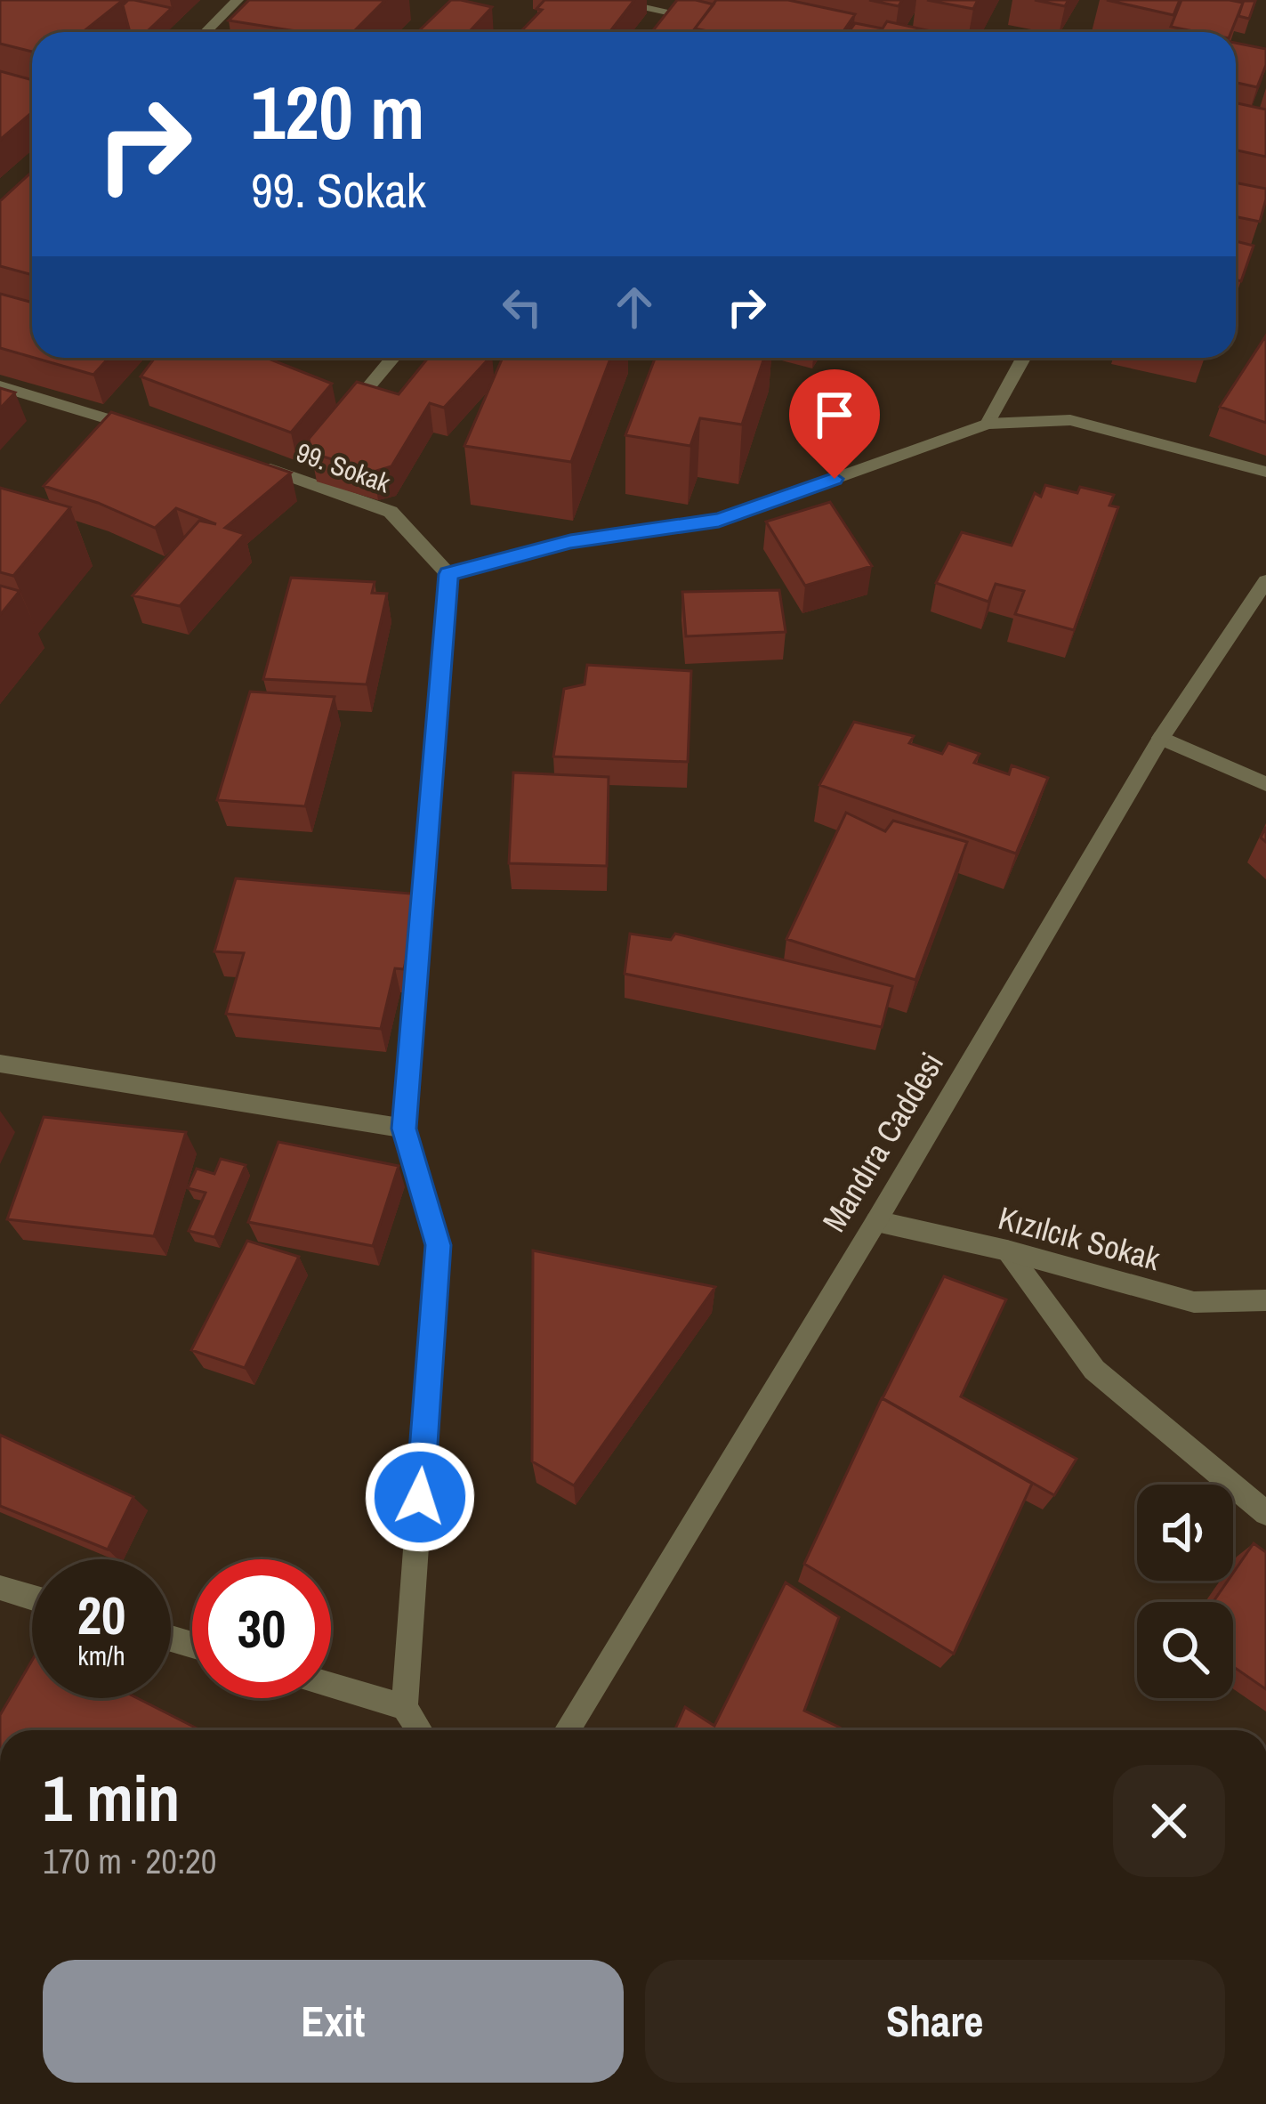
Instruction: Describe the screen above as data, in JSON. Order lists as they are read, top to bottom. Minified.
{"streets":{"street":["99. Sokak","Mandıra Caddesi","Kızılcık Sokak"]},"crossings":[["Mandıra Caddesi","Kızılcık Sokak"]],"page":{"turn":["120 m","99. Sokak"],"speed":"20 km/h","limit":"30","heading":["1 min","170 m · 20:20"],"buttons":["Exit","Share"]}}
